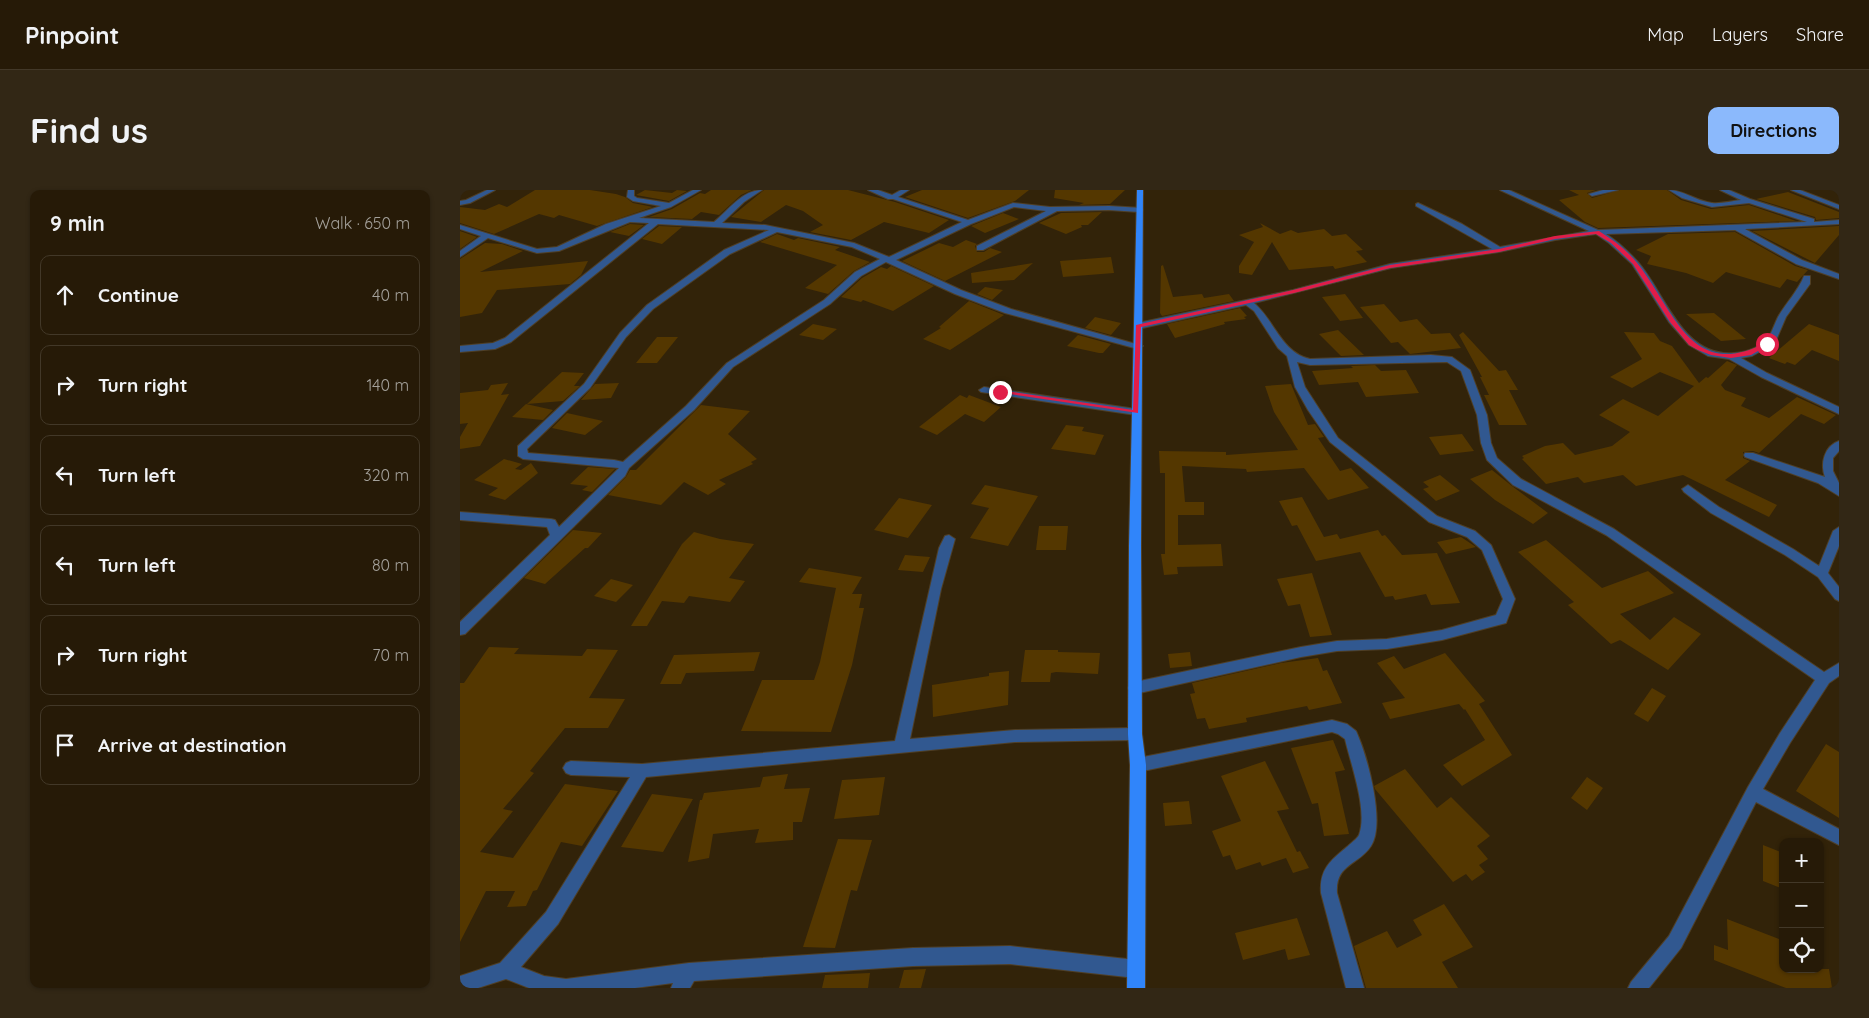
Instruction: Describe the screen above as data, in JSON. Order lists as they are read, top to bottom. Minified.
{"page":{"header":"Pinpoint","nav":["Map","Layers","Share"],"buttons":"Directions","title":"Find us","heading":["9 min","Walk · 650 m"],"list":[["Continue","40 m"],["Turn right","140 m"],["Turn left","320 m"],["Turn left","80 m"],["Turn right","70 m"],"Arrive at destination"],"map_buttons":["+","−"]}}
